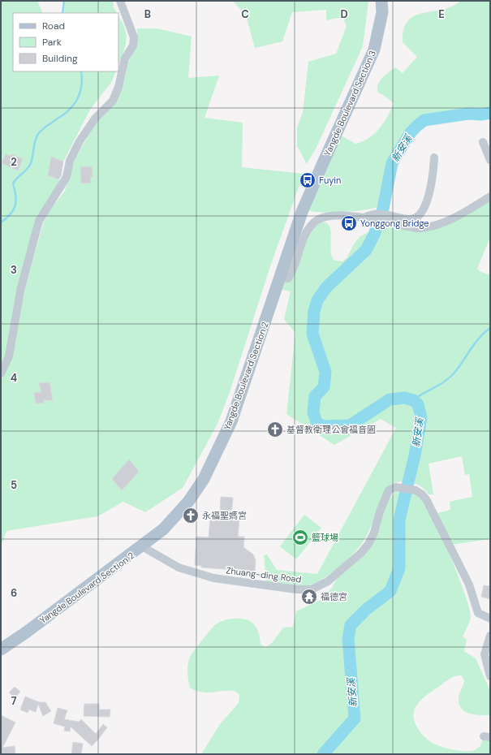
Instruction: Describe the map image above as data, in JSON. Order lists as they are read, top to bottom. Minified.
{"streets":{"main road":["Yangde Boulevard Section 3","Yangde Boulevard Section 2"],"street":["Zhuang-ding Road"]},"crossings":[["Yangde Boulevard Section 3","Yangde Boulevard Section 2"],["Yangde Boulevard Section 2","Zhuang-ding Road"]],"water":["新安溪"],"places":{"bus stop":["Fuyin","Yonggong Bridge"],"church":["基督教衛理公會福音園","永福聖媽宮"],"sports":["籃球場"],"temple":["福德宮"]},"legend":["Road","Park","Building"],"grid":{"columns":["B","C","D","E"],"rows":["2","3","4","5","6","7"]}}
